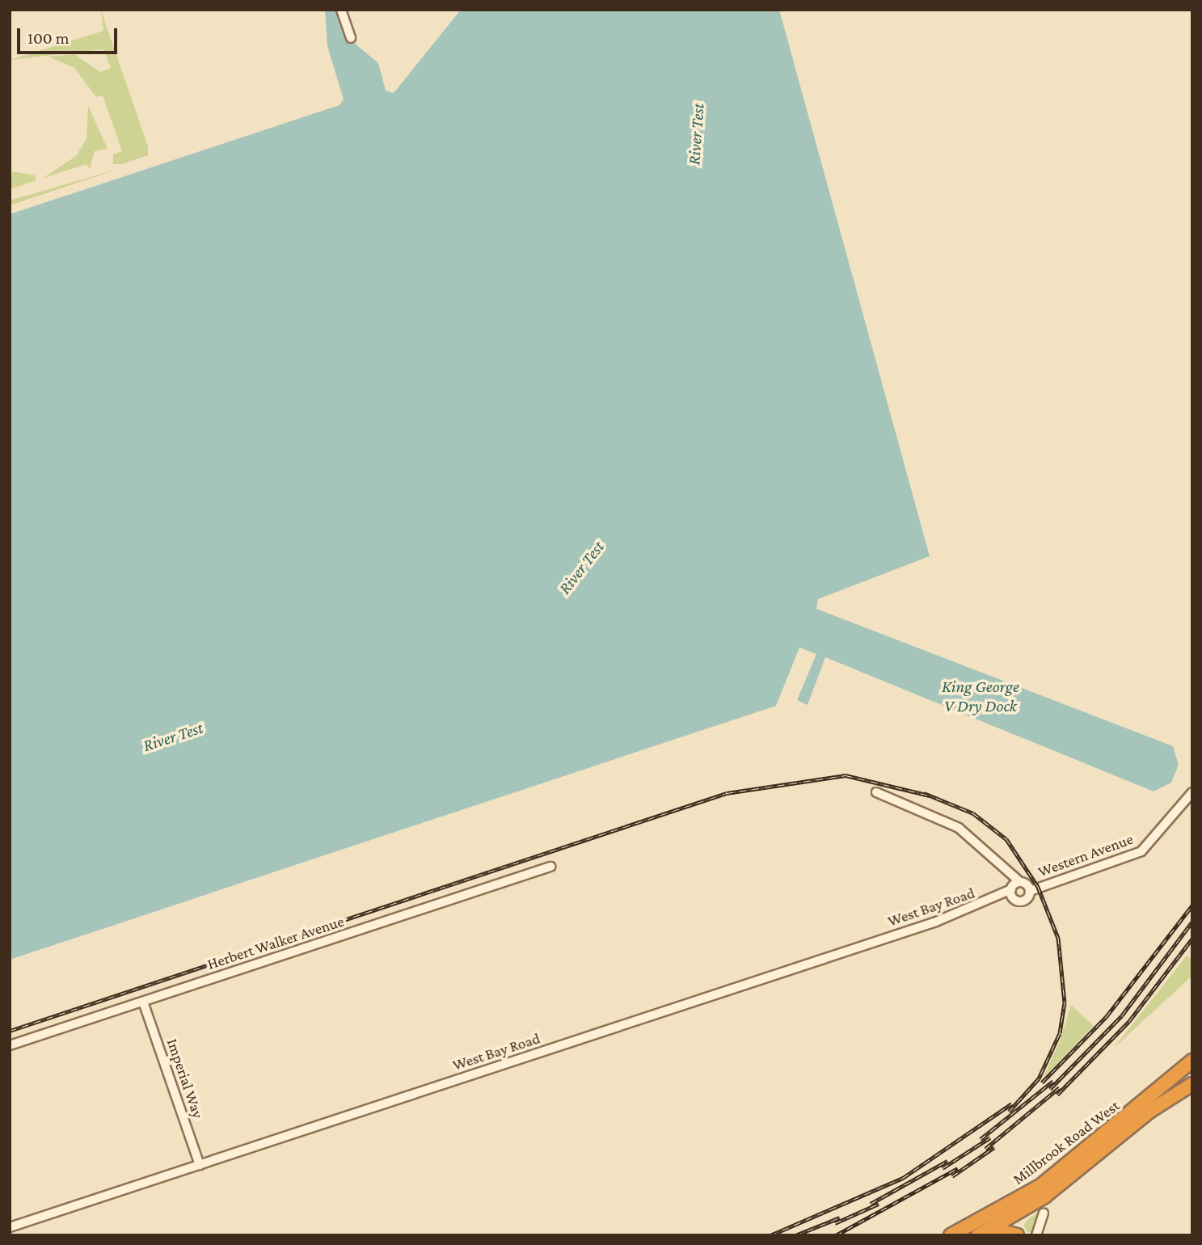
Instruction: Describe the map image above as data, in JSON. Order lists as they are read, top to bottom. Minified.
{"streets":{"highway":["Millbrook Road West"],"street":["Western Avenue","West Bay Road","Herbert Walker Avenue","Imperial Way"]},"crossings":[["Western Avenue","West Bay Road"],["West Bay Road","Imperial Way"],["Herbert Walker Avenue","Imperial Way"]],"water":["River Test","King George V Dry Dock"],"scale_bar":"100 m"}
